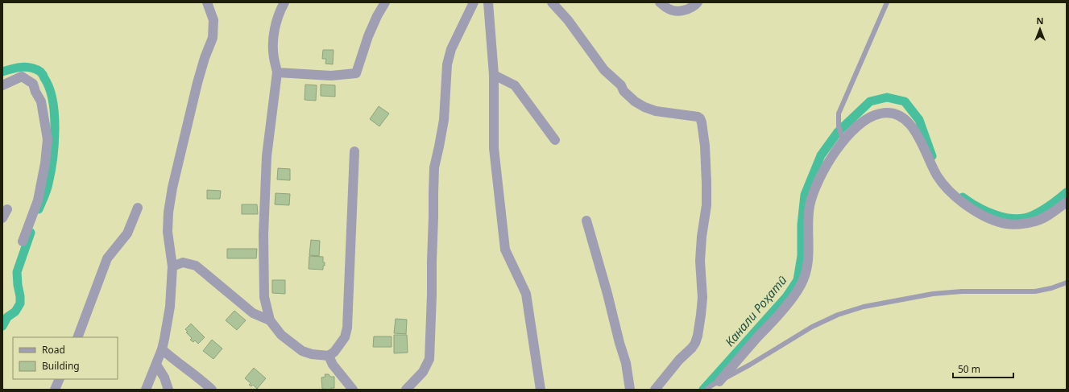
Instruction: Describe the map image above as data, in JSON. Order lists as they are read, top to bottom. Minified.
{"water":["Канали Роҳатӣ"],"legend":["Road","Building"],"scale_bar":"50 m","north":"top"}
